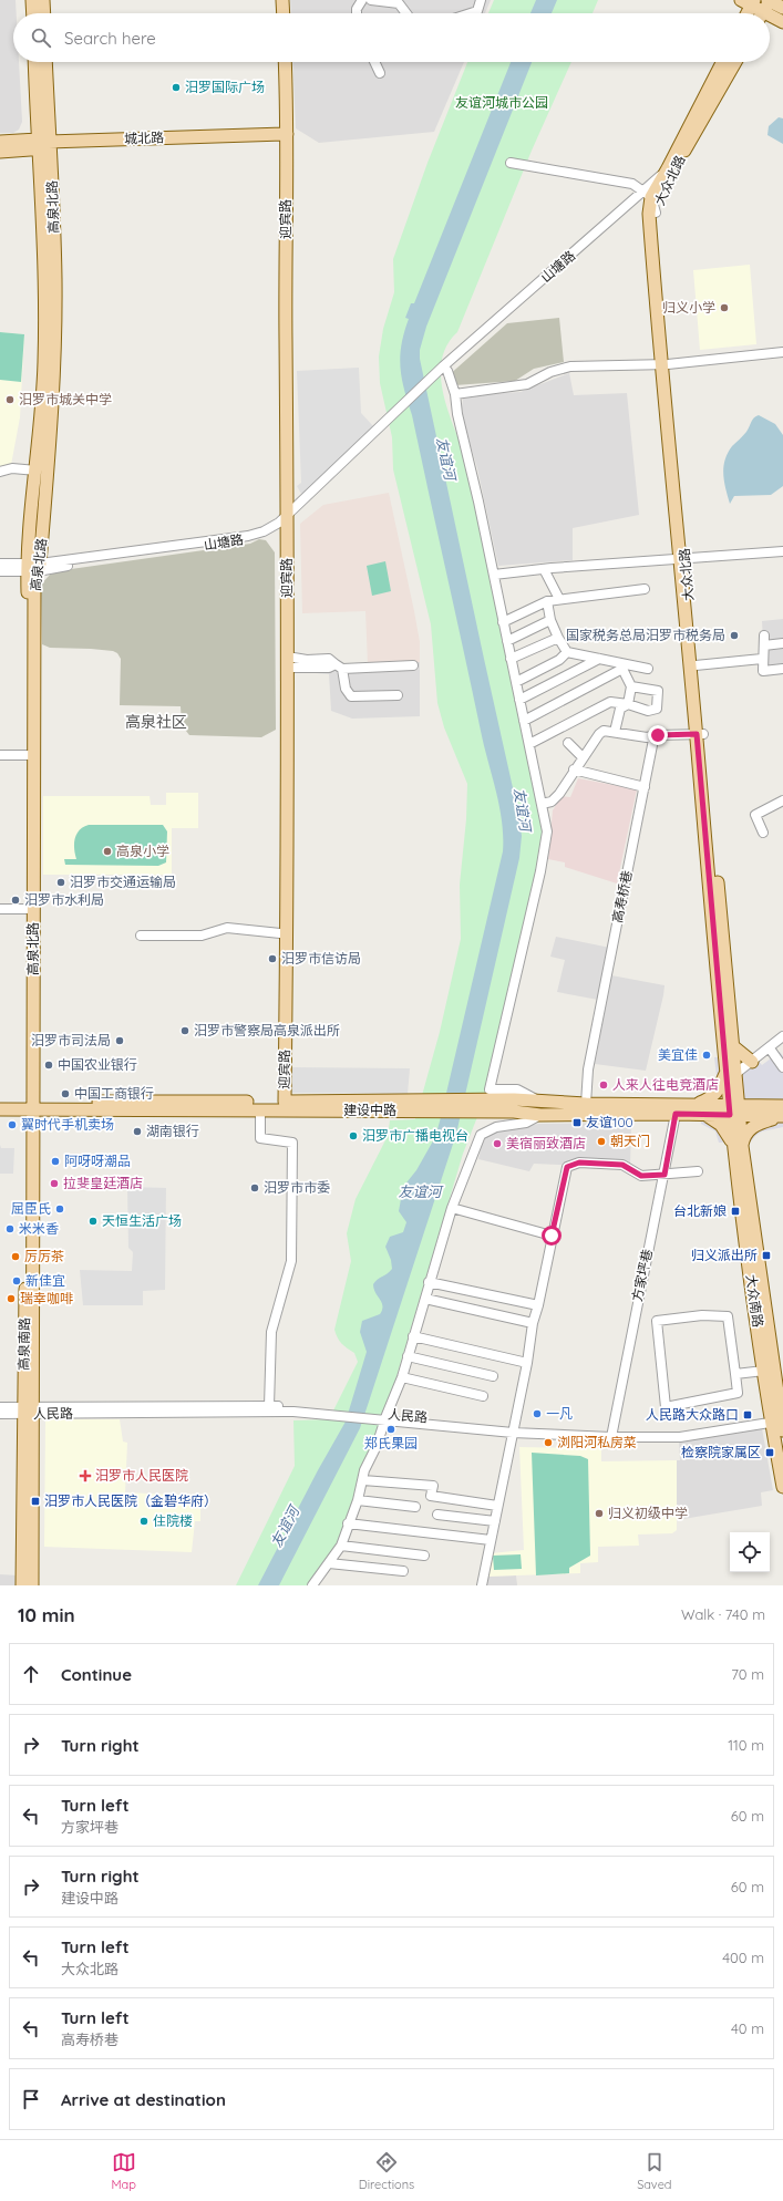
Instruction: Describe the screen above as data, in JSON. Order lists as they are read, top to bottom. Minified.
{"streets":{"main road":["城北路","大众北路","高泉北路","迎宾路","建设中路","大众南路","高泉南路"],"street":["山塘路","高寿桥巷","方家坪巷","人民路"]},"crossings":[["城北路","高泉北路"],["城北路","迎宾路"],["大众北路","山塘路"],["大众北路","建设中路"],["大众北路","大众南路"],["高泉北路","山塘路"],["高泉北路","建设中路"],["高泉北路","高泉南路"],["迎宾路","山塘路"],["迎宾路","建设中路"],["高寿桥巷","建设中路"],["建设中路","方家坪巷"],["建设中路","大众南路"],["建设中路","高泉南路"],["方家坪巷","人民路"],["大众南路","人民路"],["高泉南路","人民路"]],"districts":["高泉社区"],"water":["友谊河"],"parks":["友谊河城市公园"],"places":{"other":["汨罗国际广场","归义小学","汨罗市城关中学","国家税务总局汨罗市税务局","高泉小学","汨罗市交通运输局","汨罗市水利局","汨罗市信访局","汨罗市警察局高泉派出所","汨罗市司法局","美宜佳","中国农业银行","人来人往电竞酒店","中国工商银行","翼时代手机卖场","湖南银行","汨罗市广播电视台","朝天门","美宿丽致酒店","阿呀呀潮品","拉斐皇廷酒店","汨罗市市委","屈臣氏","天恒生活广场","米米香","厉厉茶","新佳宜","瑞幸咖啡","一凡","郑氏果园","浏阳河私房菜","归义初级中学","住院楼"],"transit":["友谊100","台北新娘","归义派出所","人民路大众路口","检察院家属区","汨罗市人民医院（金碧华府）"],"health":["汨罗市人民医院"]},"page":{"search":"Search here","heading":["10 min","Walk · 740 m"],"list":[["Continue","70 m"],["Turn right","110 m"],["Turn left","方家坪巷","60 m"],["Turn right","建设中路","60 m"],["Turn left","大众北路","400 m"],["Turn left","高寿桥巷","40 m"],"Arrive at destination"],"nav":["Map","Directions","Saved"]}}
